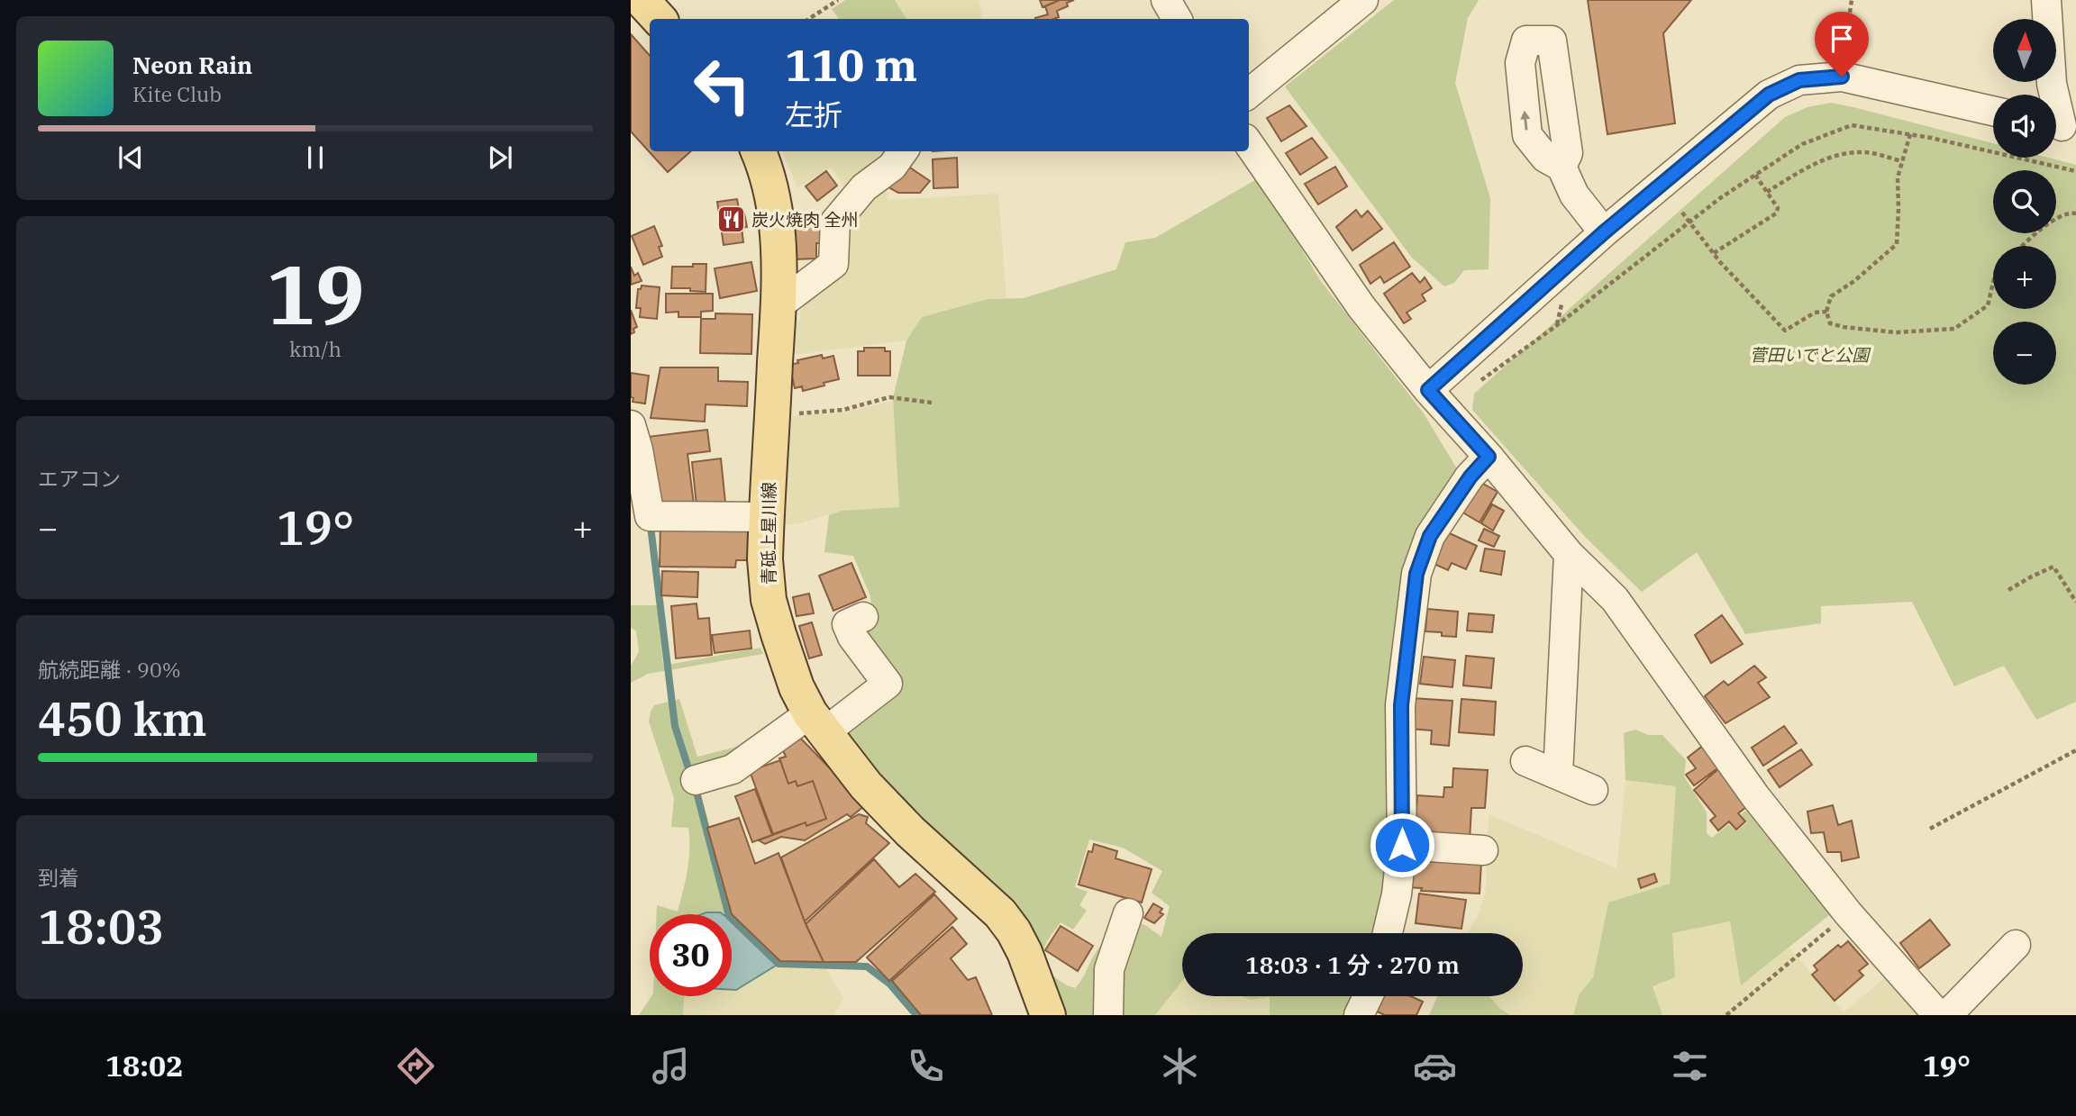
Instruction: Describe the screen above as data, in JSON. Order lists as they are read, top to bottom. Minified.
{"streets":{"main road":["青砥上星川線"]},"parks":["菅田いでと公園"],"places":{"restaurant":["炭火焼肉 全州"]},"north":"top","page":{"map_buttons":["+","−"],"turn":["110 m","左折"],"song":["Neon Rain","Kite Club"],"tile":[["19","km/h"],"エアコン",["航続距離 · 90%","450 km"],["到着","18:03"]],"heat":["−","19°","+"],"limit":"30","trip":"18:03 · 1 分 · 270 m","tabs":["18:02","19°"]}}
